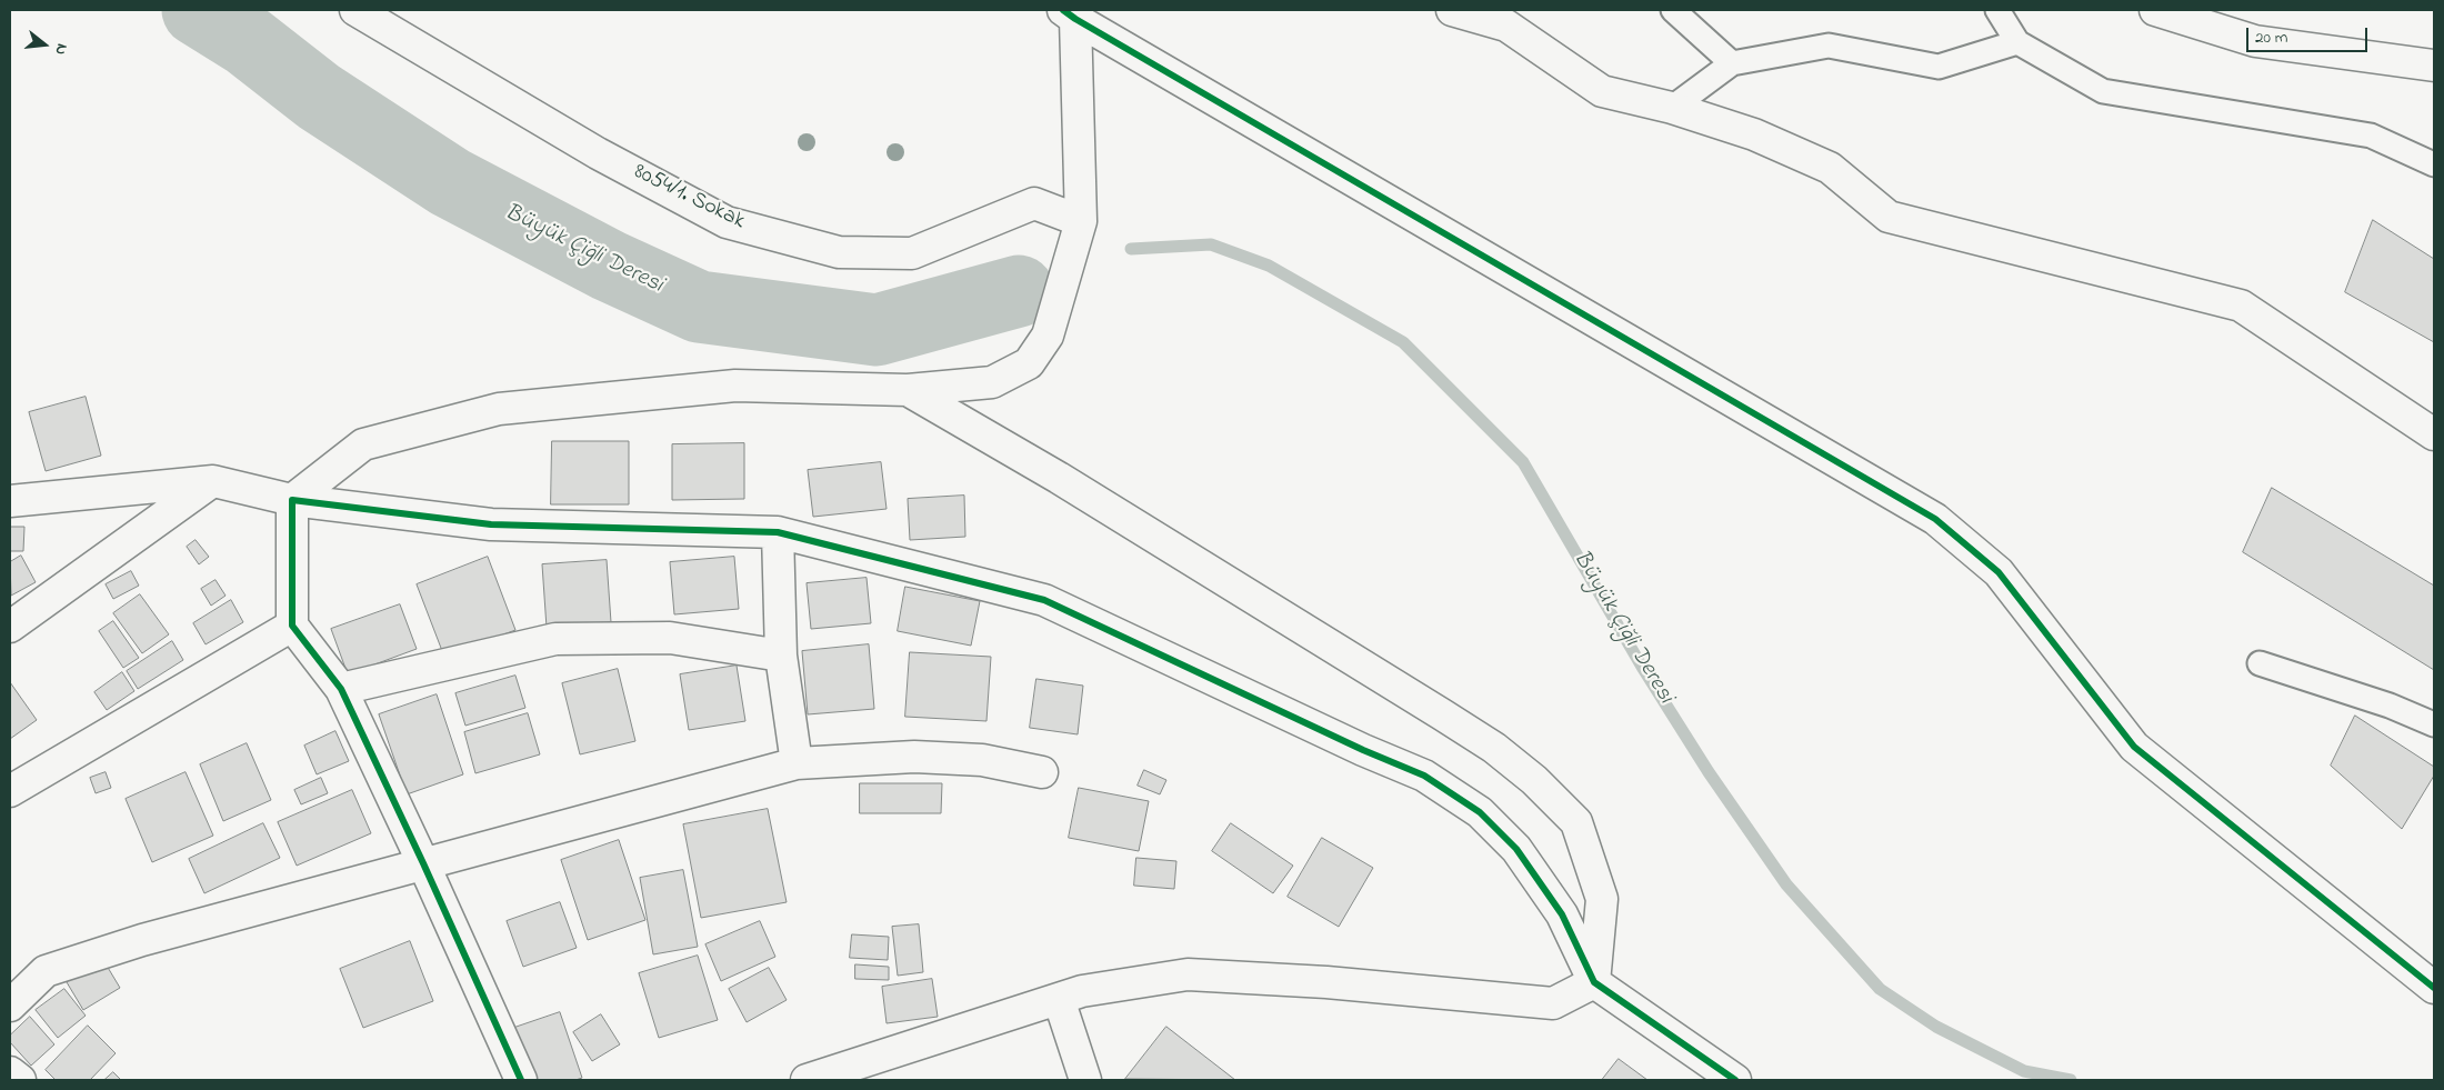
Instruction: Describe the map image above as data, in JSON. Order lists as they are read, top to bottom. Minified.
{"streets":{"street":["8054/1. Sokak"]},"water":["Büyük Çiğli Deresi"],"scale_bar":"20 m","north":"right"}
